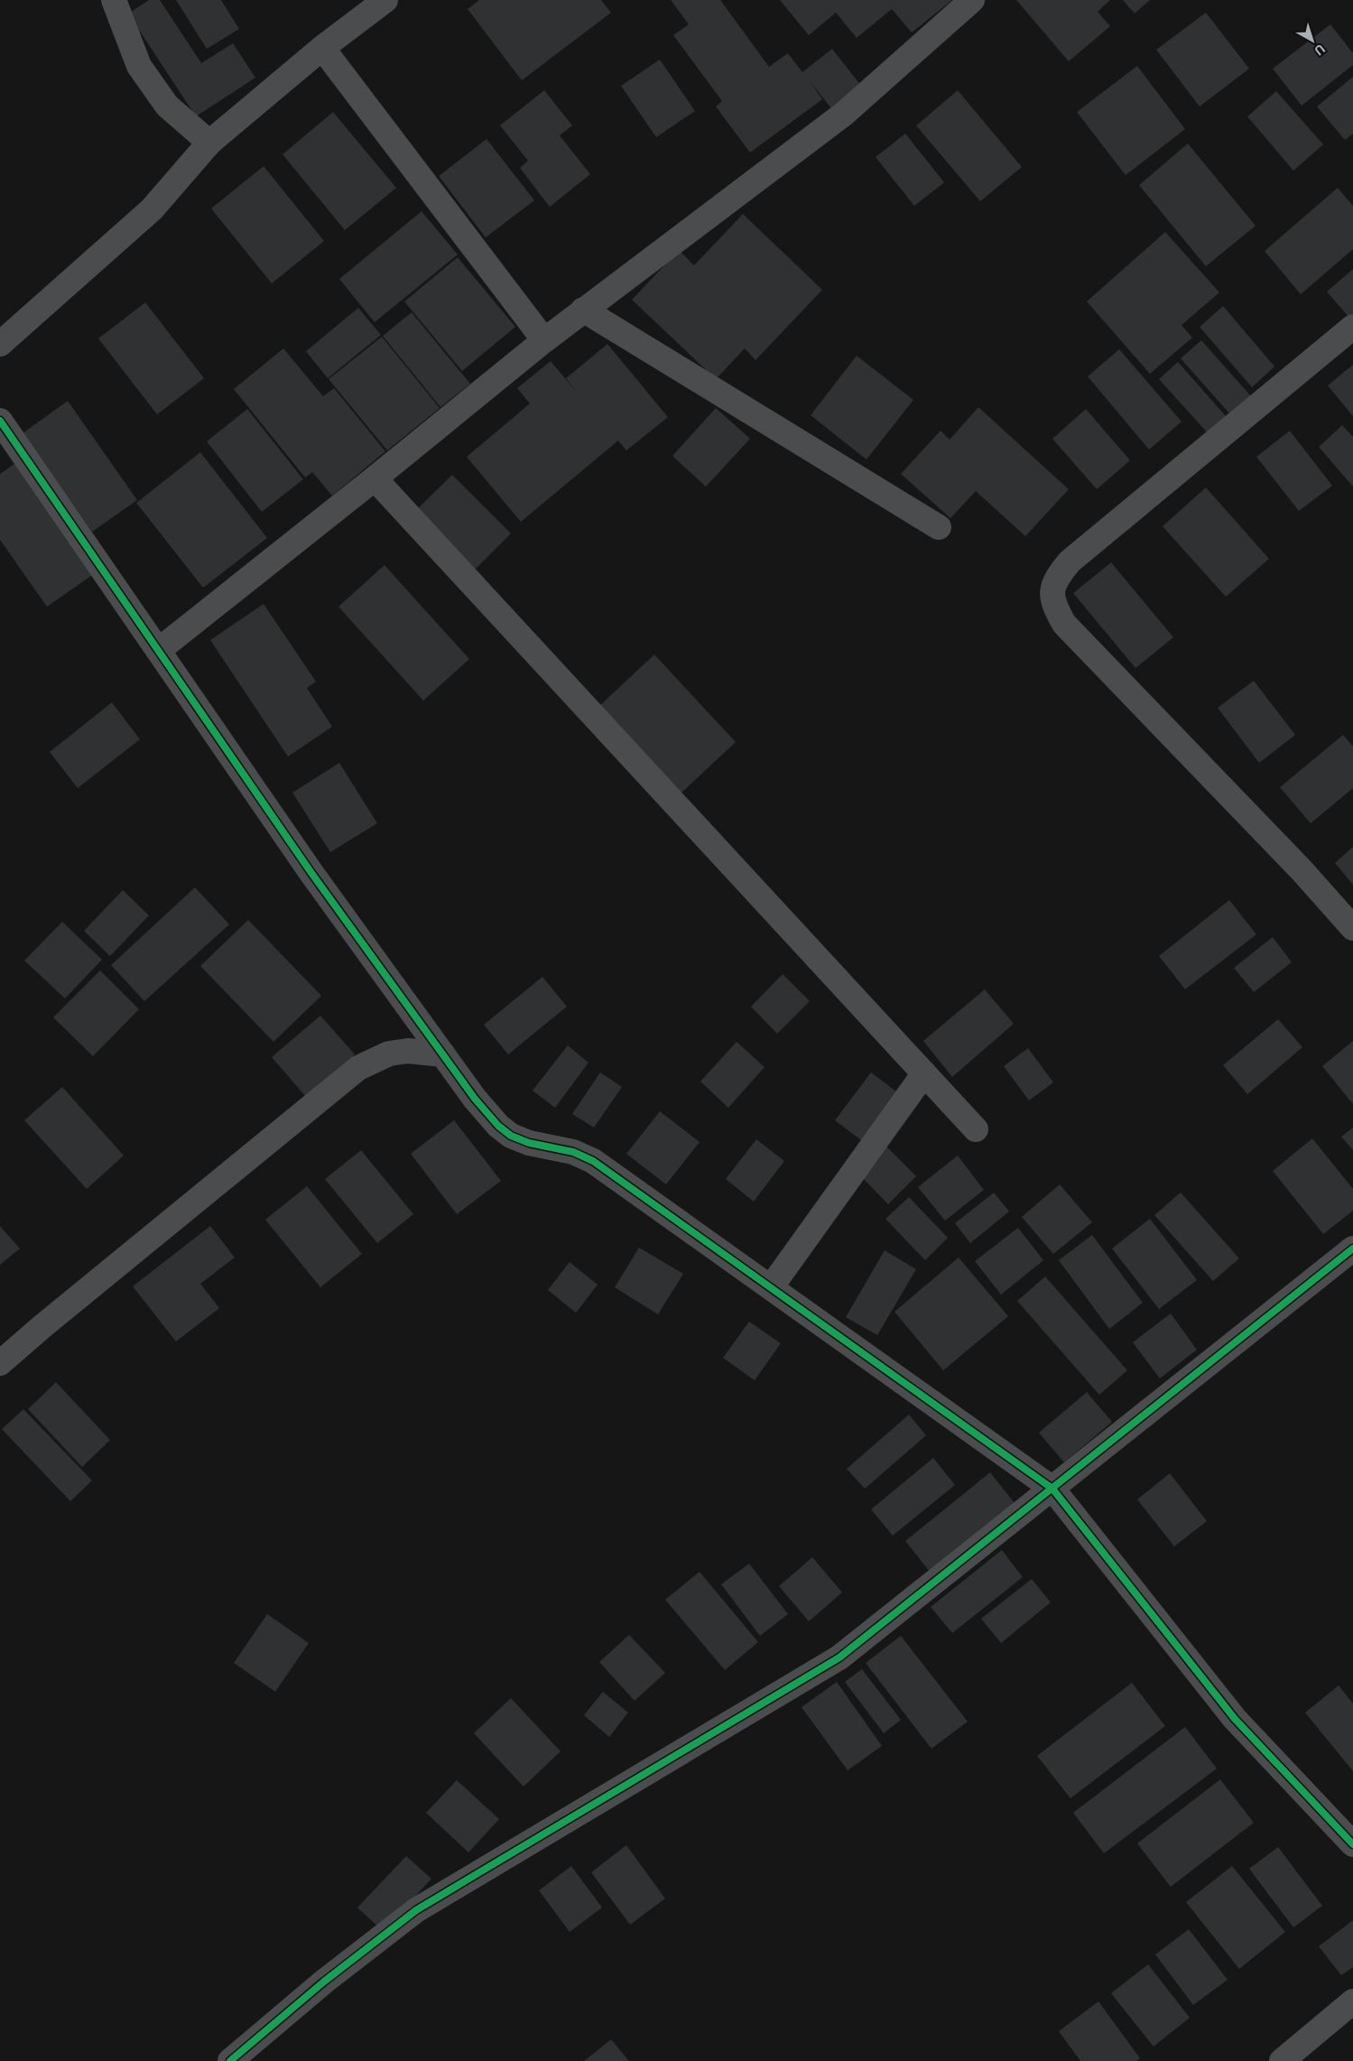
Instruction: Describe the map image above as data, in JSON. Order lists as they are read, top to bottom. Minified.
{"north":"bottom right"}
